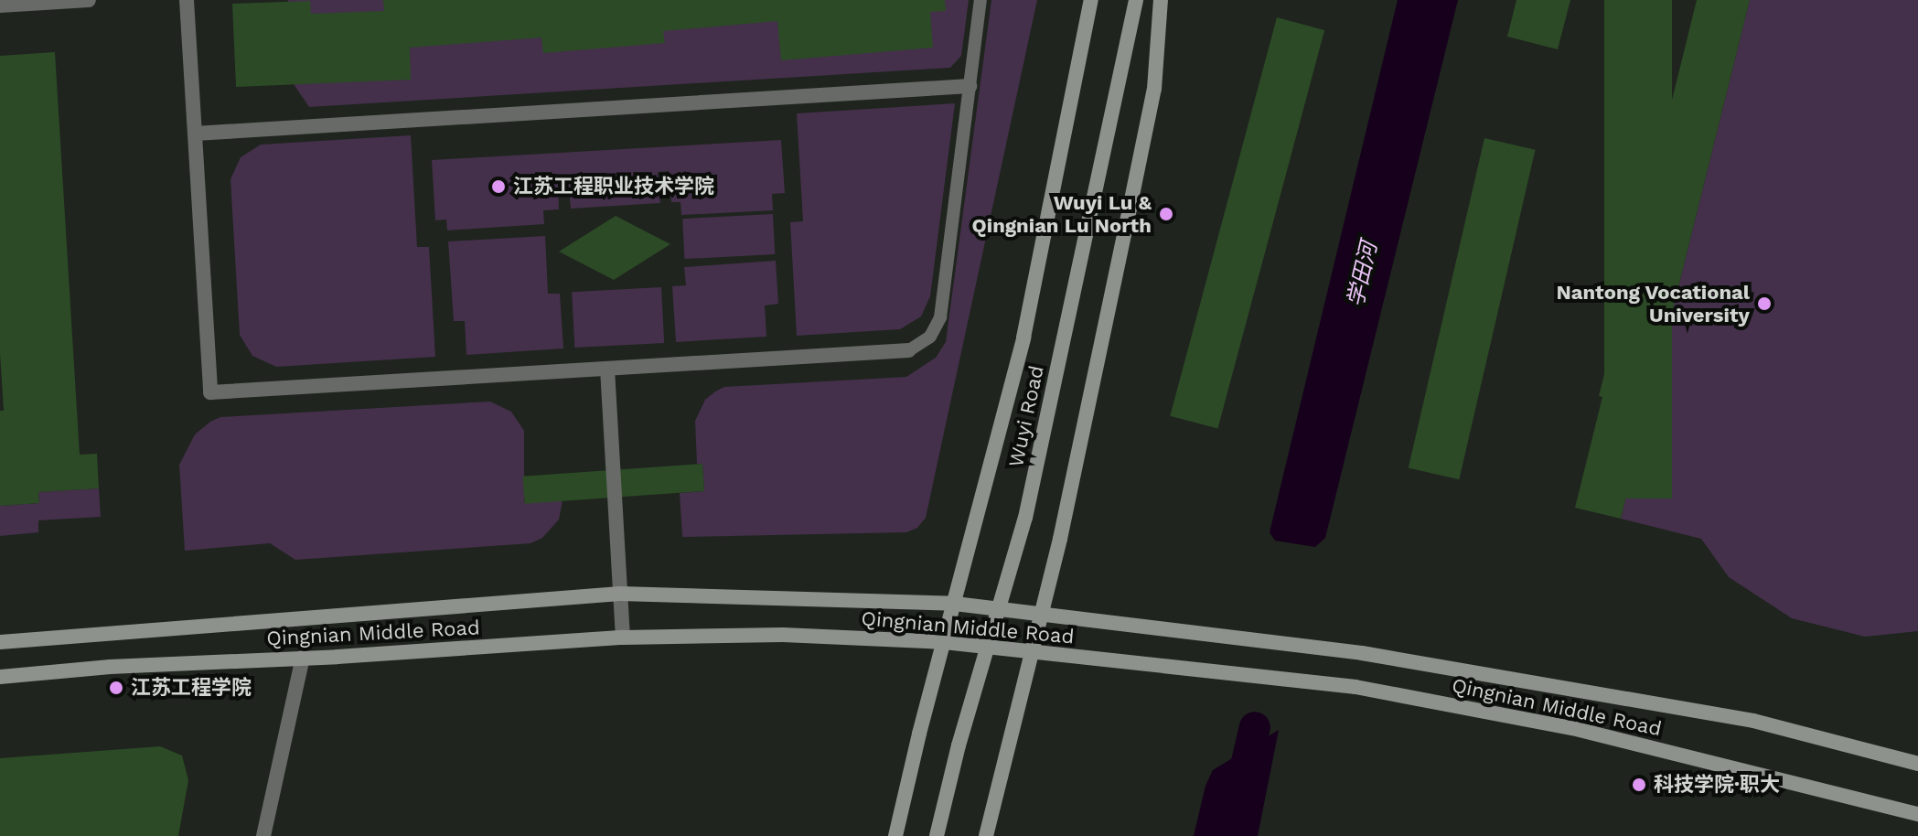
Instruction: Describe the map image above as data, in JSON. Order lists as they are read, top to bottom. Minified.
{"streets":{"main road":["Wuyi Road","Qingnian Middle Road"]},"crossings":[["Wuyi Road","Qingnian Middle Road"]],"water":["学田河"],"places":["江苏工程职业技术学院","Wuyi Lu & Qingnian Lu North","Nantong Vocational University","江苏工程学院","科技学院·职大"]}
